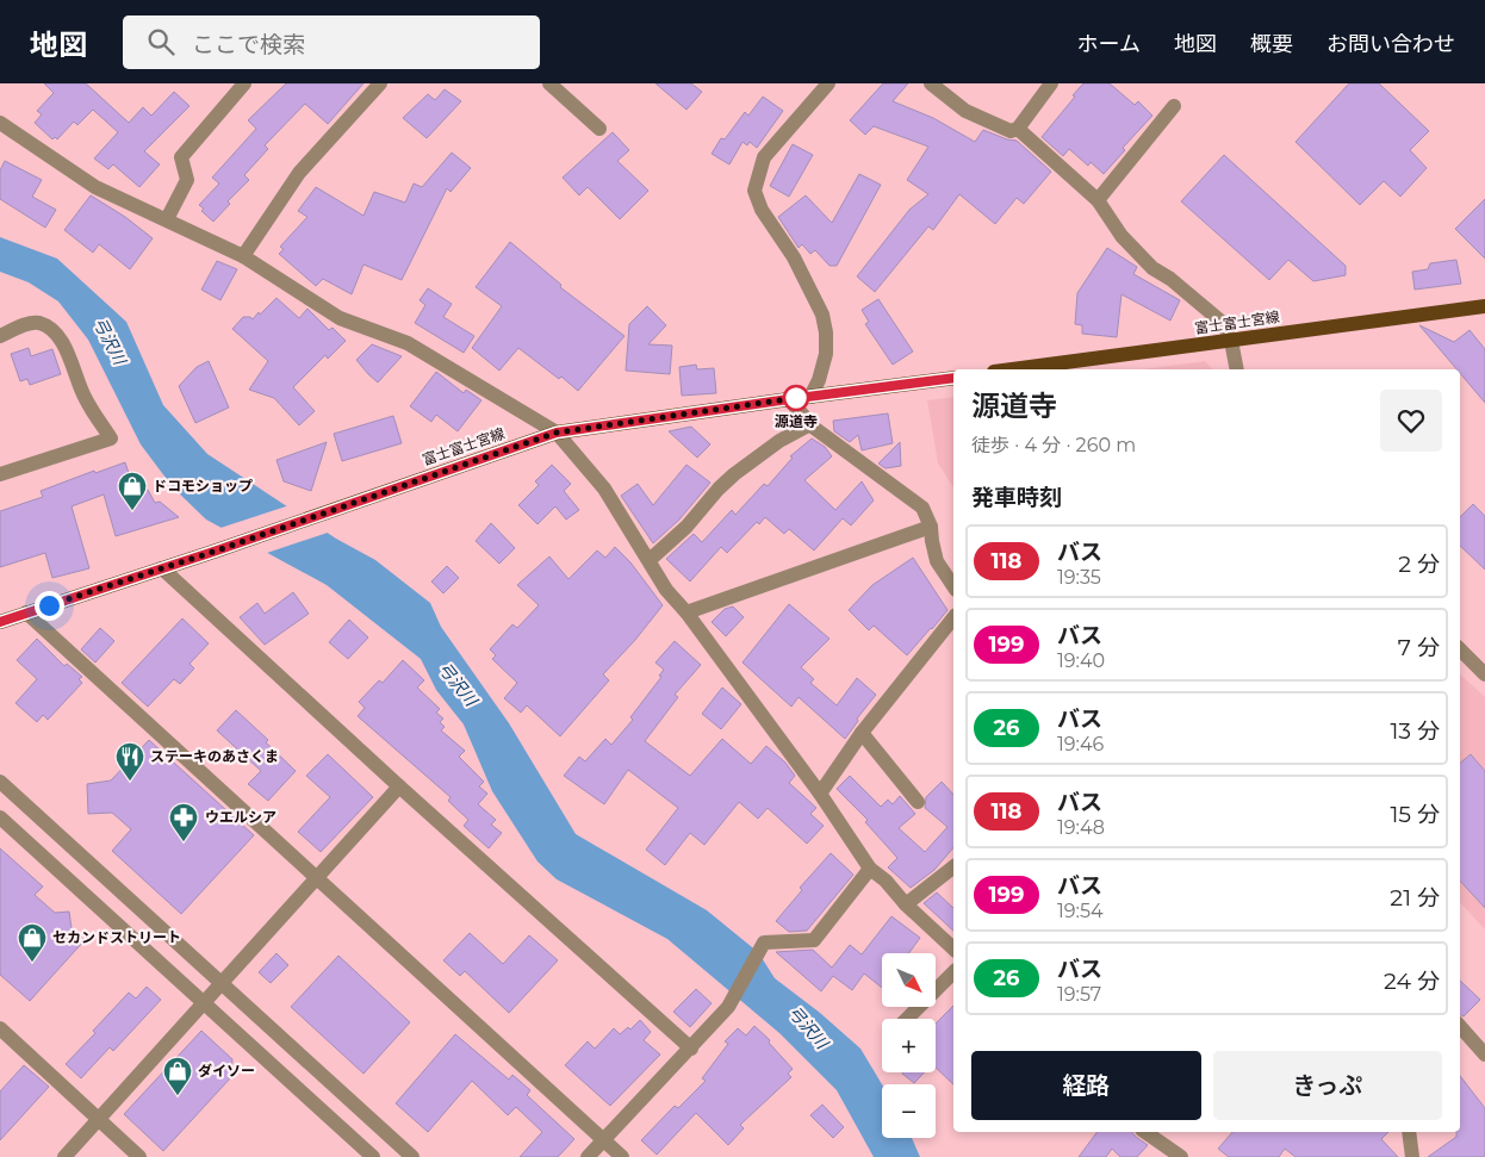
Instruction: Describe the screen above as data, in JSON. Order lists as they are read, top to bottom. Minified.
{"streets":{"main road":["富士富士宮線"]},"water":["弓沢川"],"places":{"other":["源道寺"],"shop":["ドコモショップ","セカンドストリート","ダイソー"],"restaurant":["ステーキのあさくま"],"pharmacy":["ウエルシア"]},"lines":["bus line 118"],"north":"bottom right","page":{"header":"地図","search":"ここで検索","nav":["ホーム","地図","概要","お問い合わせ"],"heading":[["源道寺","徒歩 · 4 分 · 260 m"],"発車時刻"],"list":[{"mark":"118","name":"バス","note":"19:35","value":"2 分"},{"mark":"199","name":"バス","note":"19:40","value":"7 分"},{"mark":"26","name":"バス","note":"19:46","value":"13 分"},{"mark":"118","name":"バス","note":"19:48","value":"15 分"},{"mark":"199","name":"バス","note":"19:54","value":"21 分"},{"mark":"26","name":"バス","note":"19:57","value":"24 分"}],"map_buttons":["+","−"],"buttons":["経路","きっぷ"]}}
